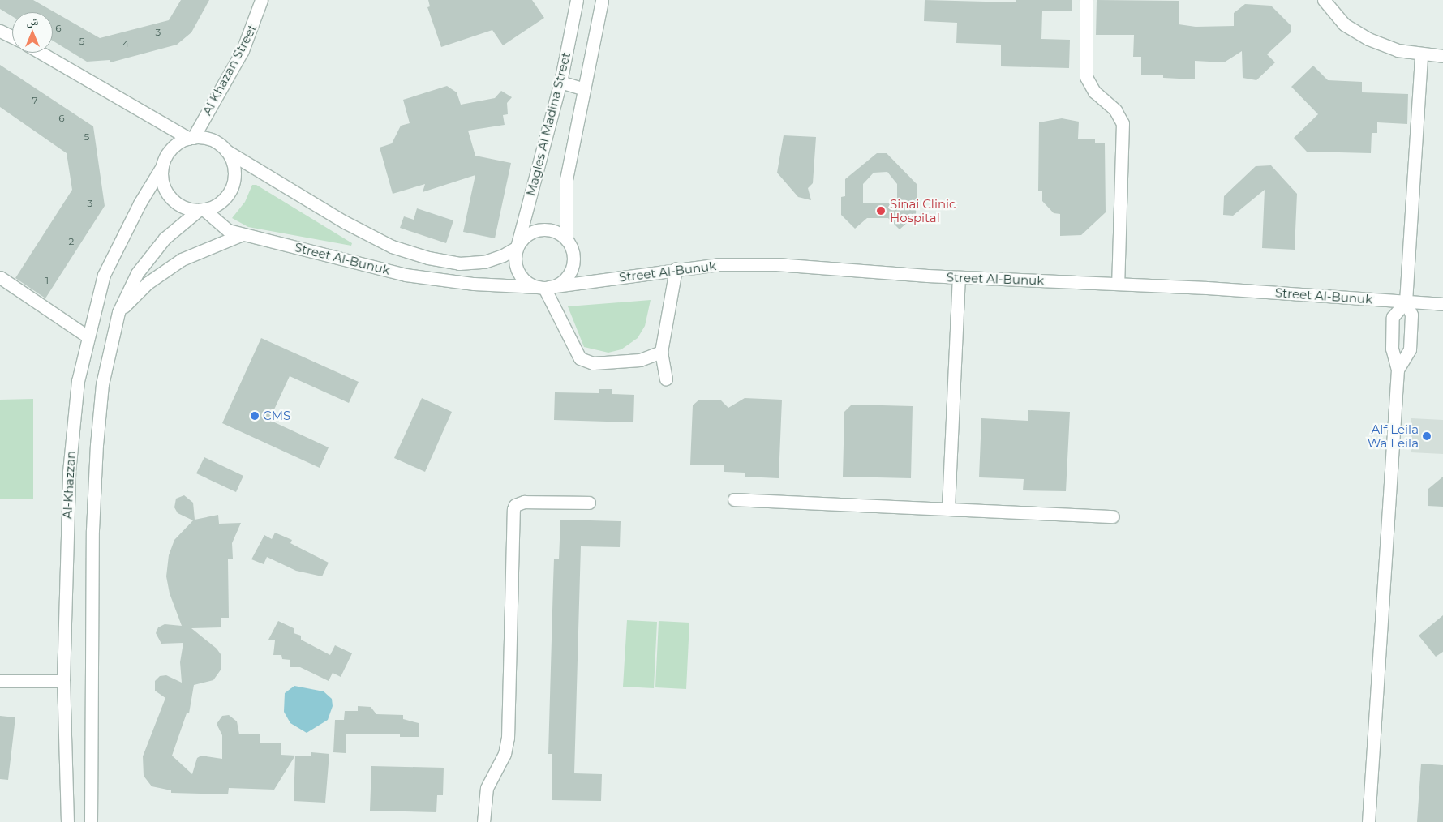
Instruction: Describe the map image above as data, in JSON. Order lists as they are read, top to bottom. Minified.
{"streets":{"main road":["Al Khazan Street","Magles Al Madina Street","Street Al-Bunuk","Al-Khazzan"]},"crossings":[["Al Khazan Street","Street Al-Bunuk"],["Al Khazan Street","Al-Khazzan"],["Magles Al Madina Street","Street Al-Bunuk"],["Street Al-Bunuk","Al-Khazzan"]],"places":["Sinai Clinic Hospital","CMS","Alf Leila Wa Leila"],"house_numbers":["6","3","5","4","7","6","5","3","2","1"],"north":"top"}
